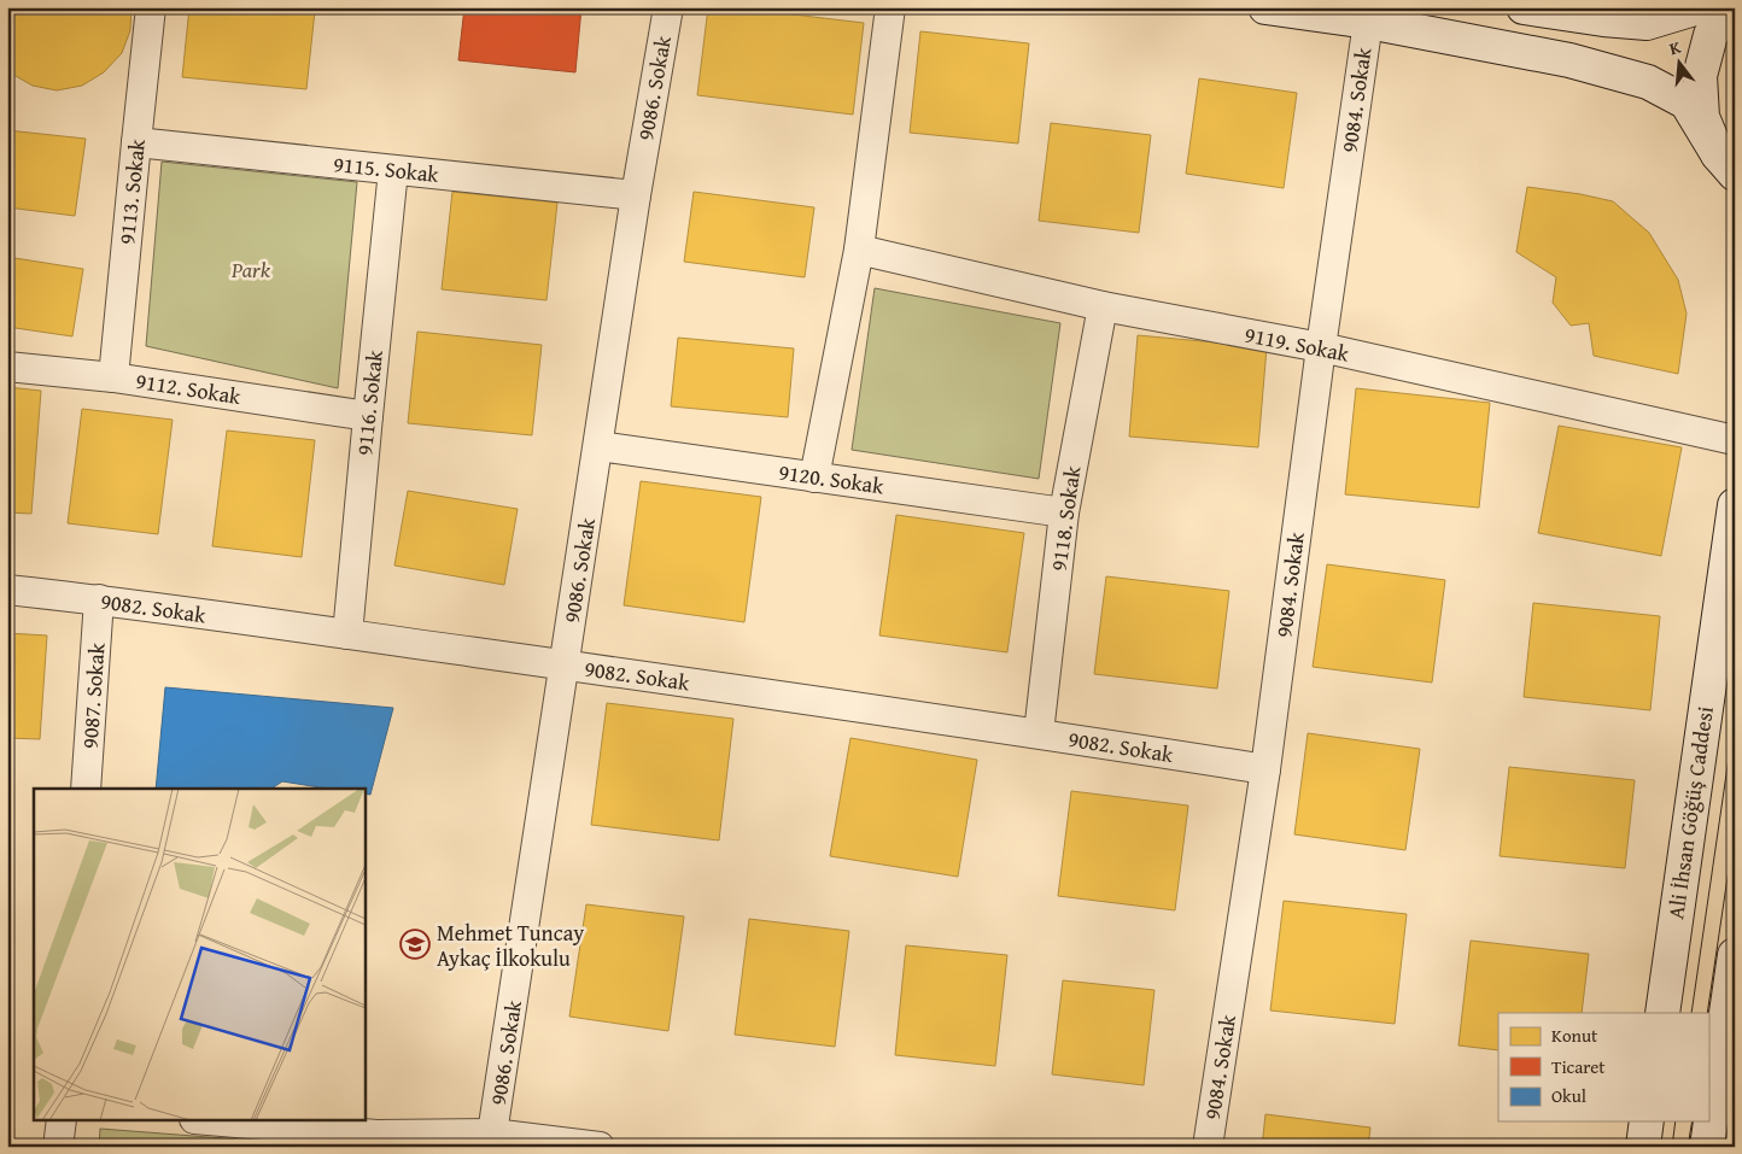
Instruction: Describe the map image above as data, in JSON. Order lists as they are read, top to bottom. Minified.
{"streets":{"main road":["Ali İhsan Göğüş Caddesi"],"street":["9086. Sokak","9084. Sokak","9115. Sokak","9113. Sokak","9119. Sokak","9112. Sokak","9116. Sokak","9120. Sokak","9118. Sokak","9082. Sokak","9087. Sokak"]},"crossings":[["9086. Sokak","9115. Sokak"],["9086. Sokak","9120. Sokak"],["9086. Sokak","9082. Sokak"],["9084. Sokak","9119. Sokak"],["9084. Sokak","9082. Sokak"],["9115. Sokak","9113. Sokak"],["9115. Sokak","9116. Sokak"],["9113. Sokak","9112. Sokak"],["9119. Sokak","9118. Sokak"],["9112. Sokak","9116. Sokak"],["9116. Sokak","9082. Sokak"],["9120. Sokak","9118. Sokak"],["9118. Sokak","9082. Sokak"],["9082. Sokak","9087. Sokak"]],"parks":["Park"],"places":{"school or university":["Mehmet Tuncay Aykaç İlkokulu"]},"legend":["Konut","Ticaret","Okul"],"north":"top"}
